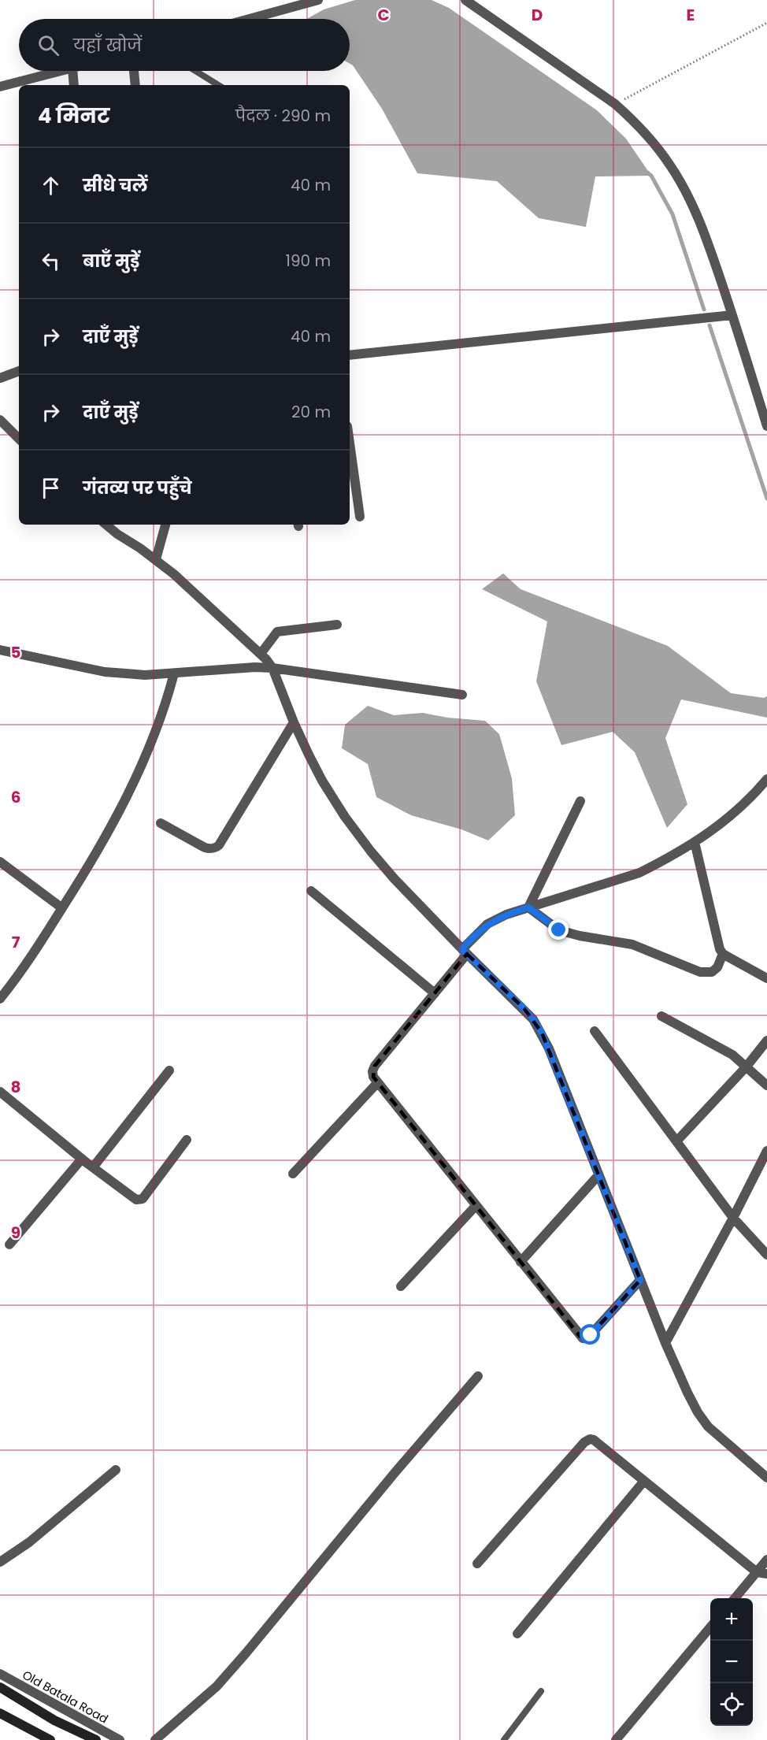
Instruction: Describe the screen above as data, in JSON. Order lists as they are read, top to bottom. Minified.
{"streets":{"street":["Old Batala Road"]},"page":{"search":"यहाँ खोजें","heading":["4 मिनट","पैदल · 290 m"],"list":[["सीधे चलें","40 m"],["बाएँ मुड़ें","190 m"],["दाएँ मुड़ें","40 m"],["दाएँ मुड़ें","20 m"],"गंतव्य पर पहुँचे"],"map_buttons":["+","−"]},"grid":{"columns":["C","D","E"],"rows":["5","6","7","8","9"]}}
